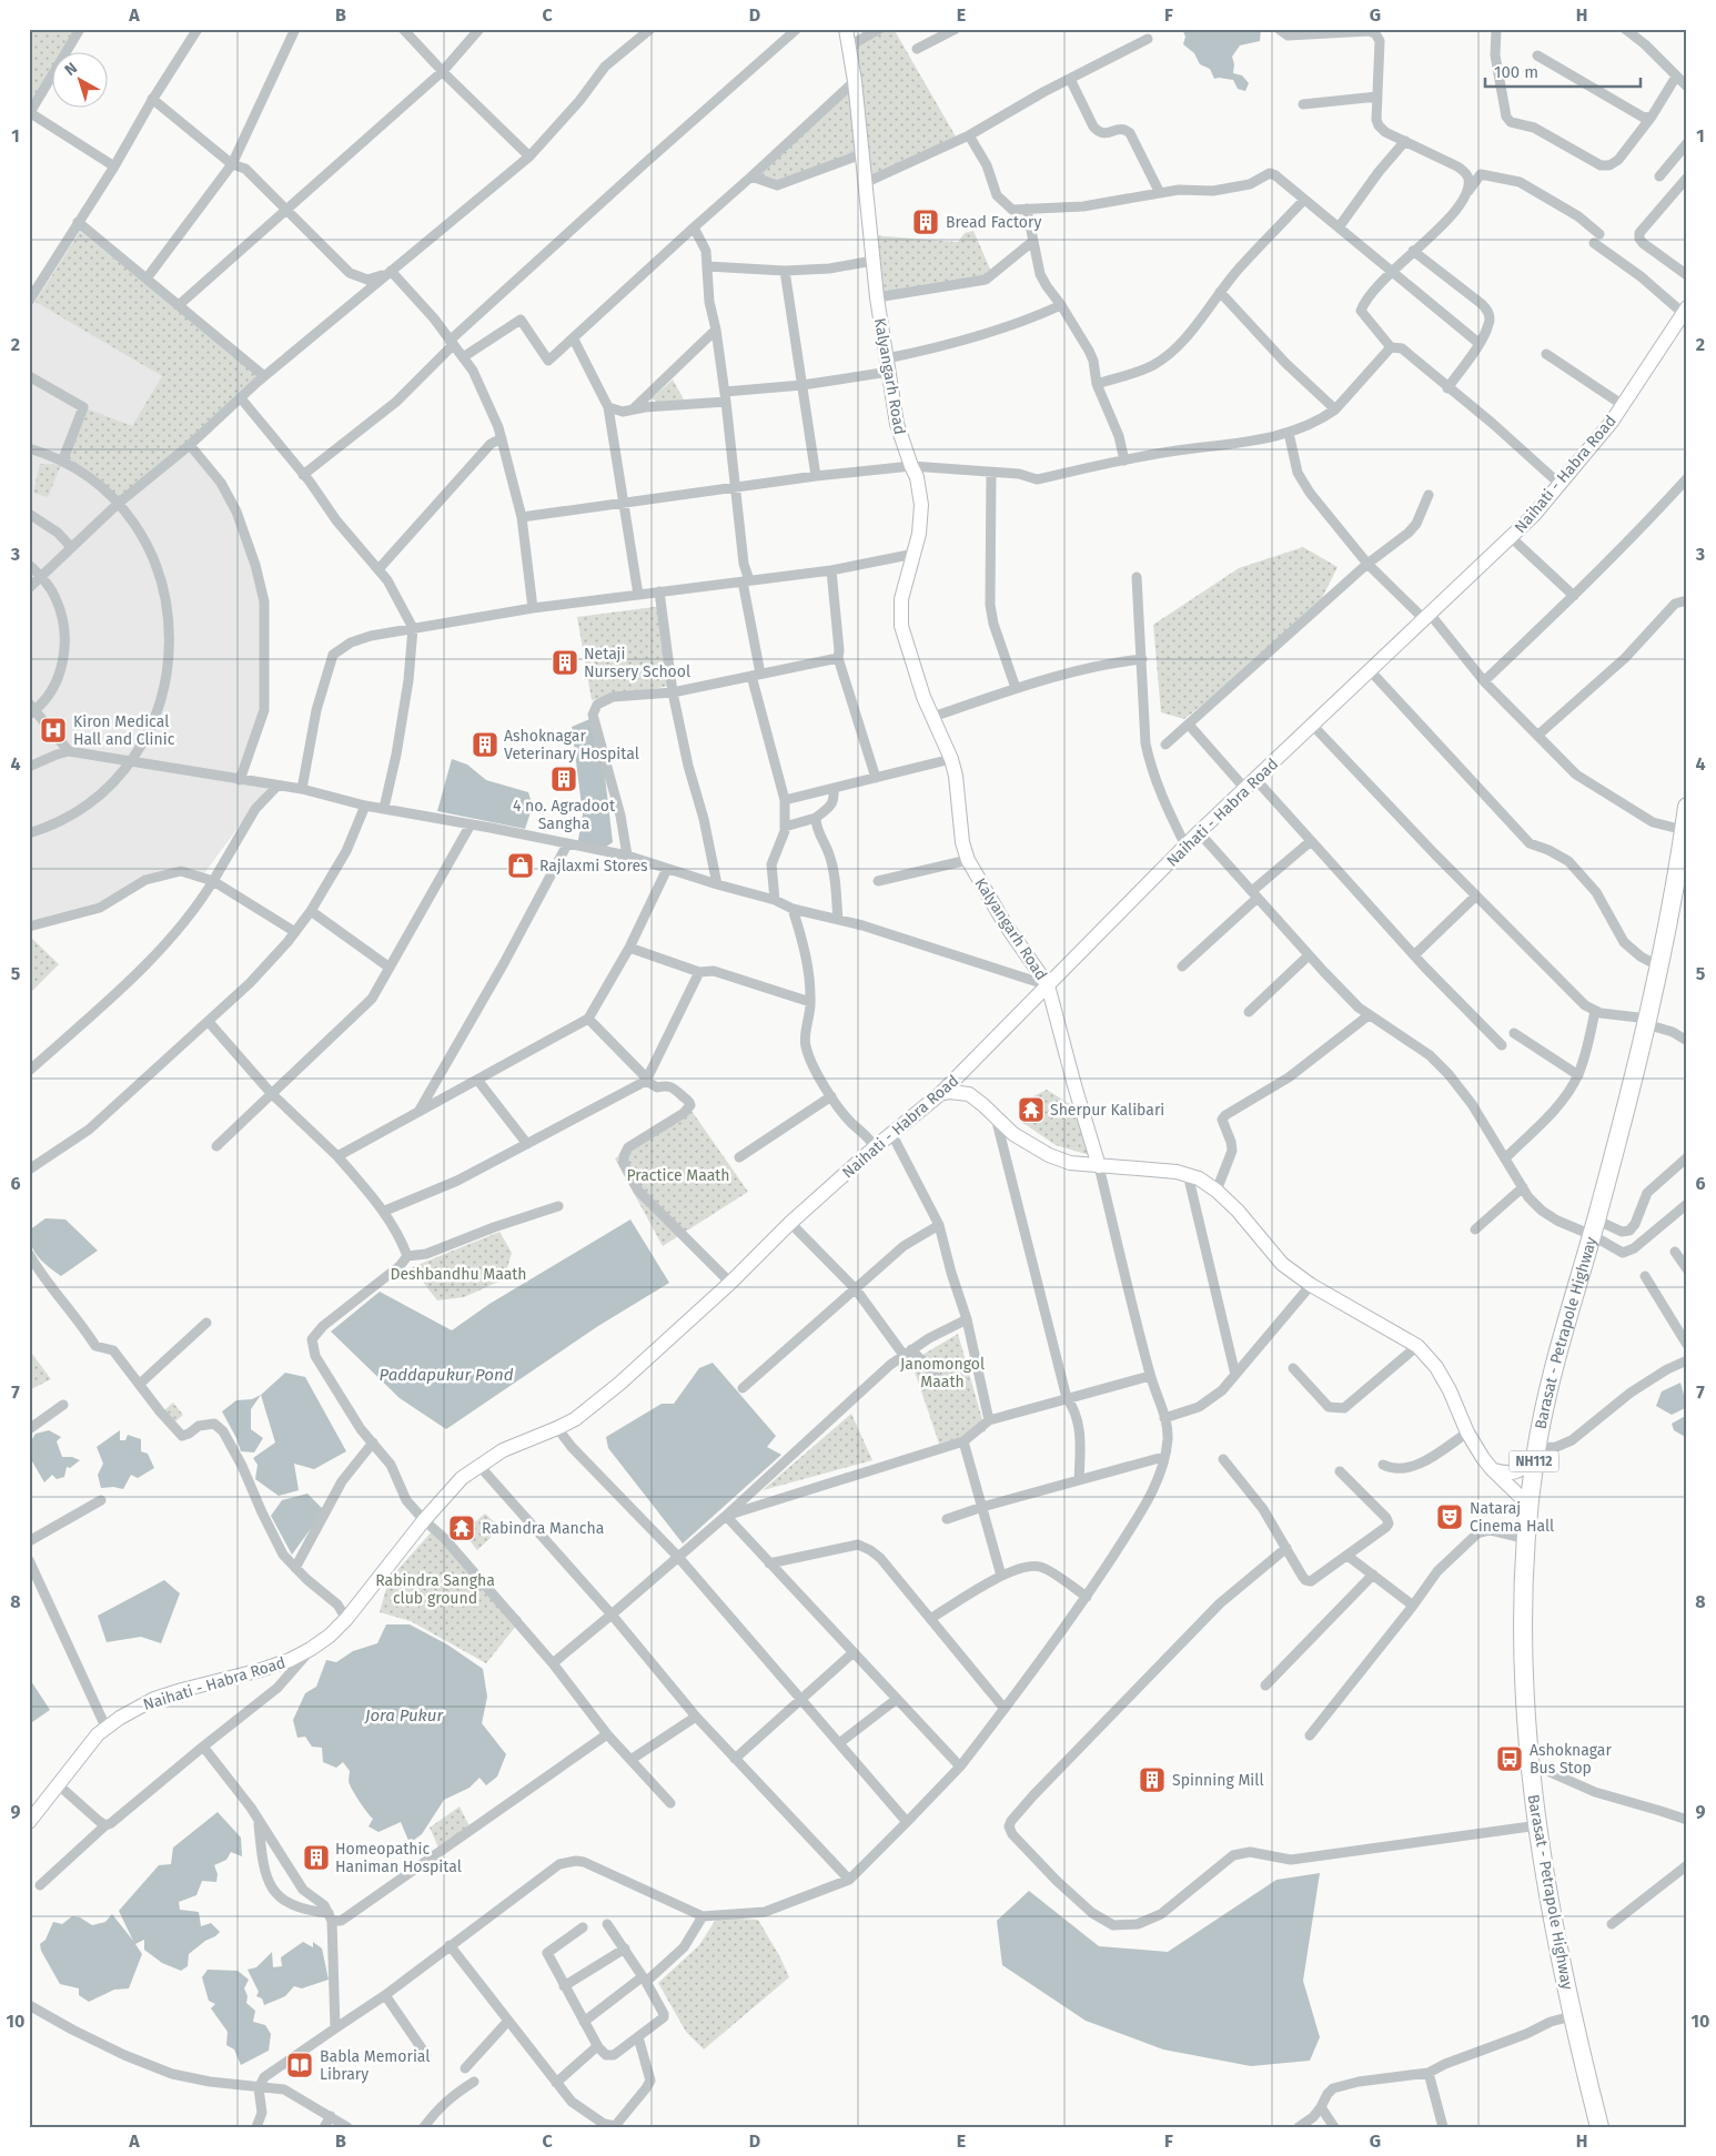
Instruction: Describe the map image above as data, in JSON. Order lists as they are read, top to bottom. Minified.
{"streets":{"highway":["Barasat - Petrapole Highway","NH112"],"main road":["Kalyangarh Road","Naihati - Habra Road"]},"crossings":[["Kalyangarh Road","Naihati - Habra Road"]],"water":["Paddapukur Pond","Jora Pukur"],"parks":["Practice Maath","Deshbandhu Maath","Janomongol Maath","Rabindra Sangha club ground"],"places":{"building":["Bread Factory","Netaji Nursery School","Ashoknagar Veterinary Hospital","4 no. Agradoot Sangha","Spinning Mill","Homeopathic Haniman Hospital"],"hospital":["Kiron Medical Hall and Clinic"],"shop":["Rajlaxmi Stores"],"temple":["Sherpur Kalibari","Rabindra Mancha"],"theatre":["Nataraj Cinema Hall"],"bus stop":["Ashoknagar Bus Stop"],"library":["Babla Memorial Library"]},"scale_bar":"100 m","north":"top left","grid":{"columns":["A","B","C","D","E","F","G","H"],"rows":["1","2","3","4","5","6","7","8","9","10"]}}
